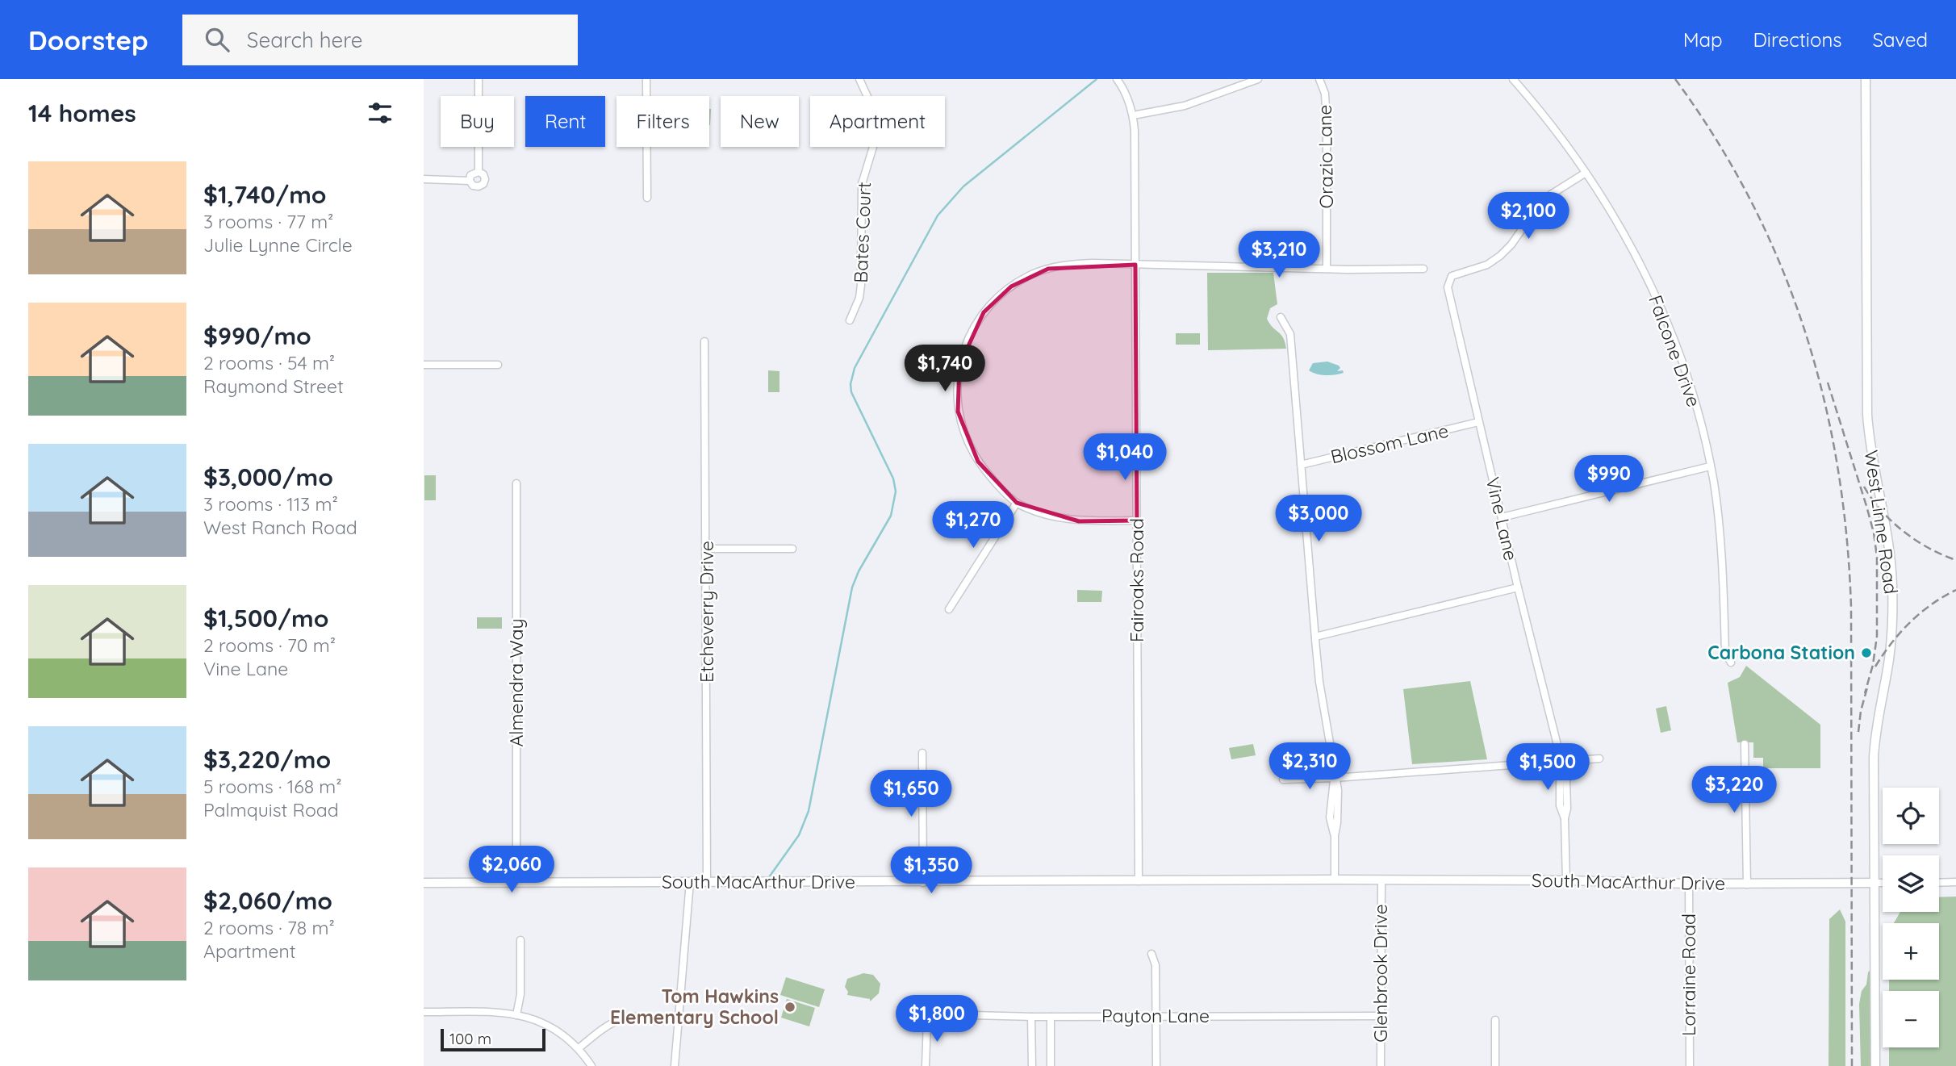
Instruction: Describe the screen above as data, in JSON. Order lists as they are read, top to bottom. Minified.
{"streets":{"street":["Orazio Lane","Bates Court","Falcone Drive","Blossom Lane","Vine Lane","West Linne Road","Fairoaks Road","Etcheverry Drive","Almendra Way","South MacArthur Drive","Glenbrook Drive","Lorraine Road","Payton Lane"]},"crossings":[["Falcone Drive","Vine Lane"],["Blossom Lane","Vine Lane"],["Vine Lane","South MacArthur Drive"],["West Linne Road","South MacArthur Drive"],["Fairoaks Road","South MacArthur Drive"],["Etcheverry Drive","South MacArthur Drive"],["Almendra Way","South MacArthur Drive"],["South MacArthur Drive","Glenbrook Drive"],["South MacArthur Drive","Lorraine Road"],["Glenbrook Drive","Payton Lane"]],"places":["Carbona Station","Tom Hawkins Elementary School"],"scale_bar":"100 m","page":{"header":"Doorstep","search":"Search here","nav":["Map","Directions","Saved"],"heading":"14 homes","chip":["Buy","Rent","Filters","New","Apartment"],"list":[{"name":"$1,740/mo","note":"3 rooms · 77 m² · Julie Lynne Circle"},{"name":"$990/mo","note":"2 rooms · 54 m² · Raymond Street"},{"name":"$3,000/mo","note":"3 rooms · 113 m² · West Ranch Road"},{"name":"$1,500/mo","note":"2 rooms · 70 m² · Vine Lane"},{"name":"$3,220/mo","note":"5 rooms · 168 m² · Palmquist Road"},{"name":"$2,060/mo","note":"2 rooms · 78 m² · Apartment"}],"price":["$2,100","$3,210","$1,740","$1,040","$990","$3,000","$1,270","$2,310","$1,500","$3,220","$1,650","$2,060","$1,350","$1,800"],"map_buttons":["+","−"],"scale":"100 m"}}
